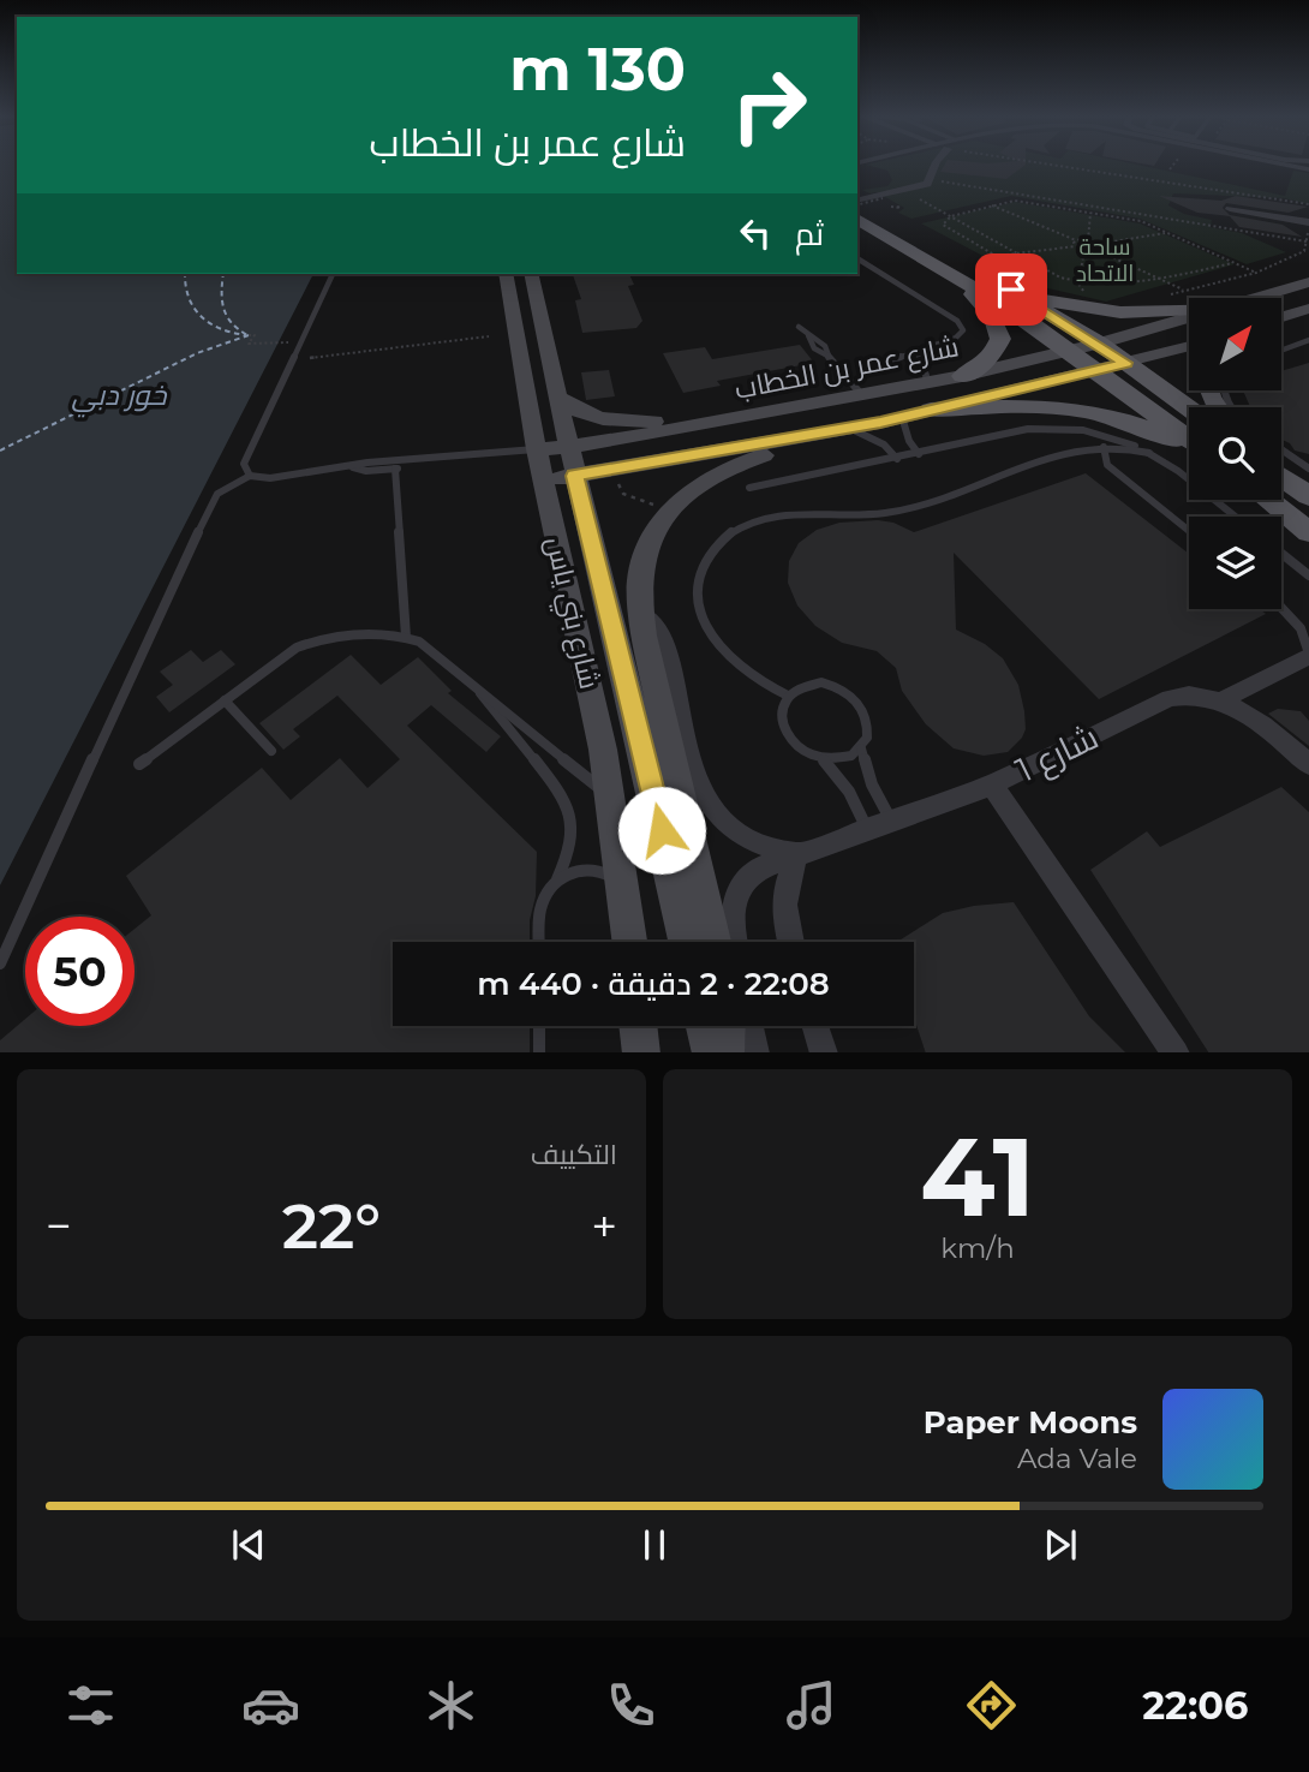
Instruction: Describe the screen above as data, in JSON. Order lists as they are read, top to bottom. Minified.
{"streets":{"main road":["شارع عمر بن الخطاب","شارع بني ياس"],"street":["شارع 1"]},"crossings":[["شارع عمر بن الخطاب","شارع بني ياس"]],"water":["خور دبي"],"parks":["ساحة الاتحاد"],"north":"top right","page":{"turn":["130 m","شارع عمر بن الخطاب"],"then":"ثم","limit":"50","trip":"22:08 · 2 دقيقة · 440 m","tile":[["41","km/h"],"التكييف"],"heat":["−","22°","+"],"song":["Paper Moons","Ada Vale"],"tabs":"22:06"}}
